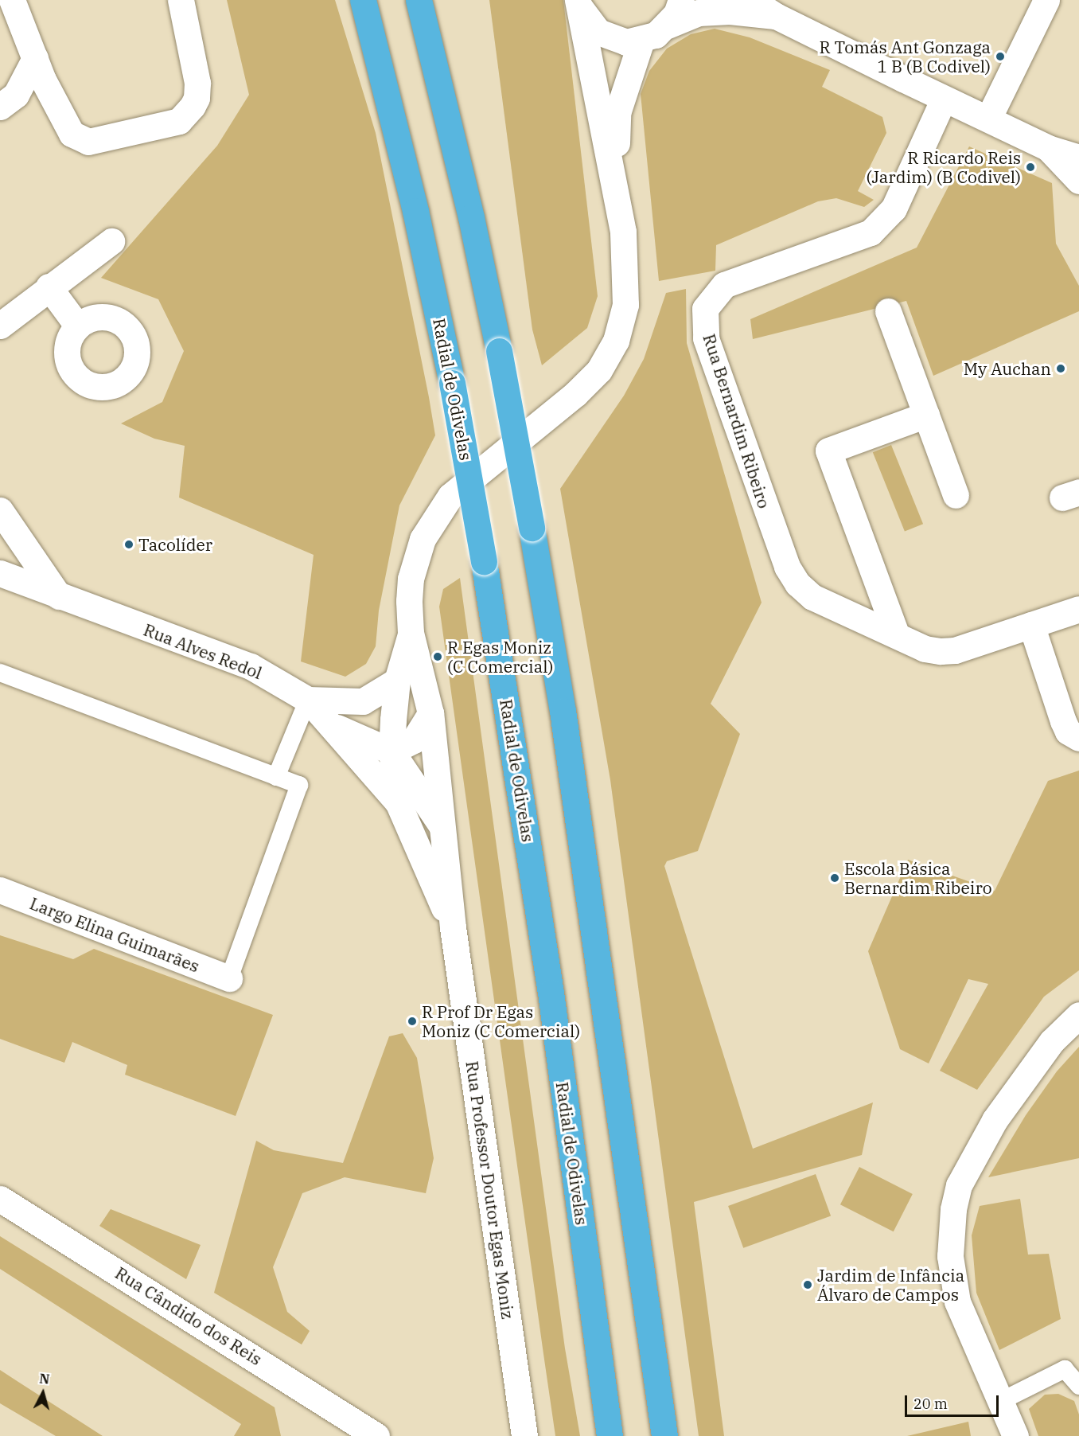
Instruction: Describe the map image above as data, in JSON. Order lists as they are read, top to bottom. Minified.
{"streets":{"highway":["Radial de Odivelas"],"street":["Rua Bernardim Ribeiro","Rua Alves Redol","Largo Elina Guimarães","Rua Professor Doutor Egas Moniz","Rua Cândido dos Reis"]},"crossings":[["Rua Alves Redol","Rua Professor Doutor Egas Moniz"]],"places":["R Tomás Ant Gonzaga 1 B (B Codivel)","R Ricardo Reis (Jardim) (B Codivel)","My Auchan","Tacolíder","R Egas Moniz (C Comercial)","Escola Básica Bernardim Ribeiro","R Prof Dr Egas Moniz (C Comercial)","Jardim de Infância Álvaro de Campos"],"scale_bar":"20 m","north":"top"}
